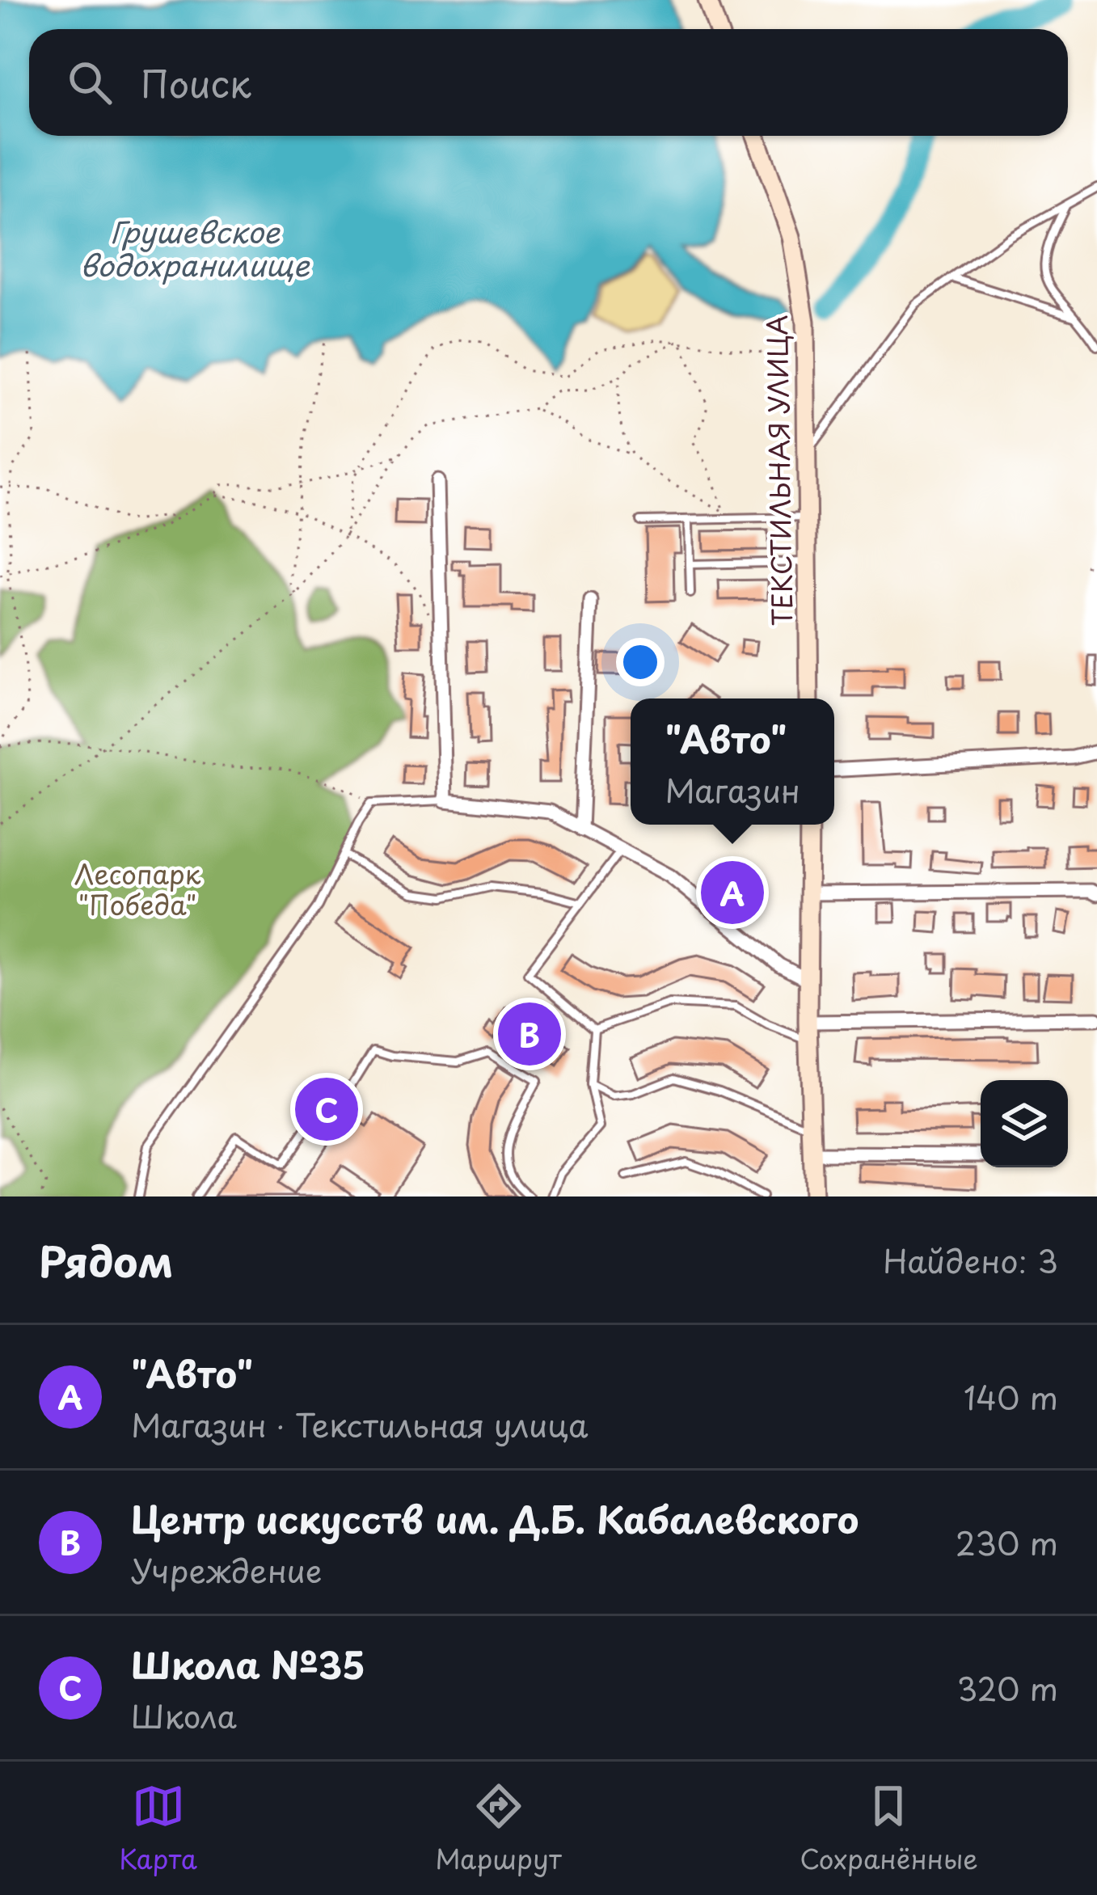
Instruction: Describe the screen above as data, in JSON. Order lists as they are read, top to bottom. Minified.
{"streets":{"main road":["ТЕКСТИЛЬНАЯ УЛИЦА"]},"water":["Грушевское водохранилище"],"parks":["Лесопарк \"Победа\""],"page":{"search":"Поиск","popup":["\"Авто\"","Магазин"],"pins":["A","B","C"],"heading":["Рядом","Найдено: 3"],"list":[{"mark":"A","name":"\"Авто\"","note":"Магазин · Текстильная улица","value":"140 m"},{"mark":"B","name":"Центр искусств им. Д.Б. Кабалевского","note":"Учреждение","value":"230 m"},{"mark":"C","name":"Школа №35","note":"Школа","value":"320 m"}],"nav":["Карта","Маршрут","Сохранённые"]}}
